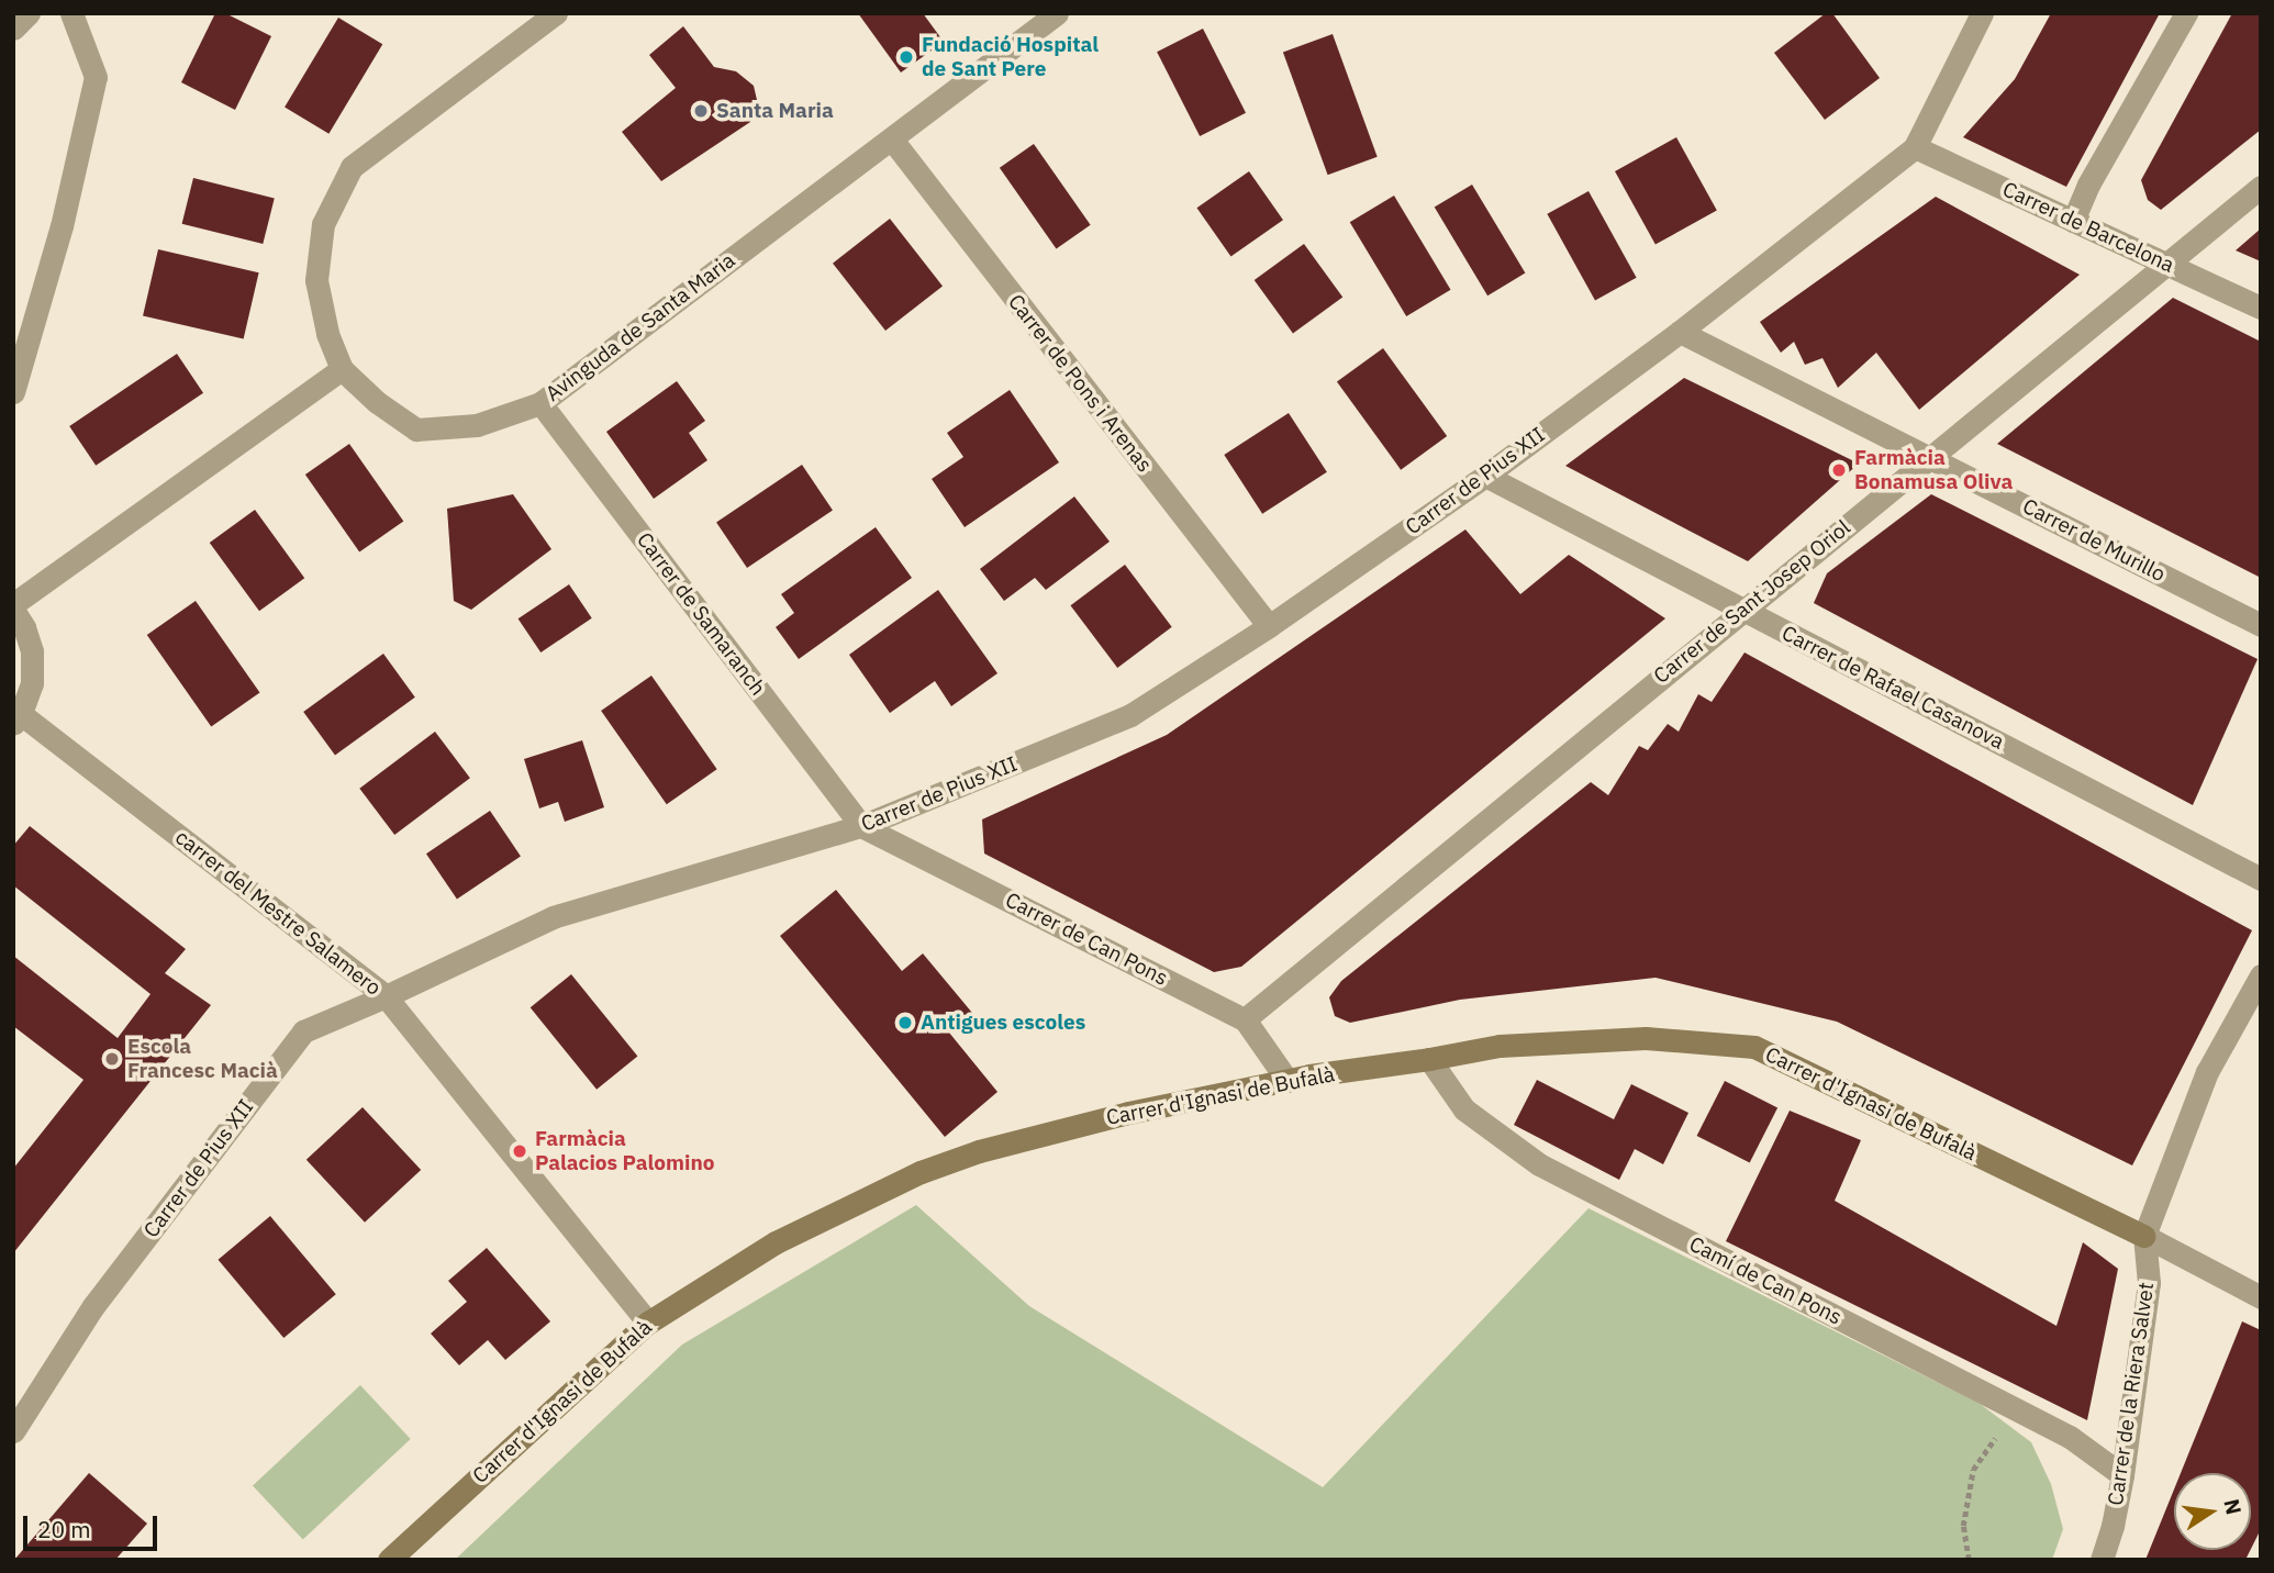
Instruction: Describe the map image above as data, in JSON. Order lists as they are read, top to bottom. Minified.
{"streets":{"street":["Carrer de Barcelona","Avinguda de Santa Maria","Carrer de Pons i Arenas","Carrer de Pius XII","Carrer de Murillo","Carrer de Sant Josep Oriol","Carrer de Samaranch","Carrer de Rafael Casanova","carrer del Mestre Salamero","Carrer de Can Pons","Carrer d'Ignasi de Bufalà","Camí de Can Pons","Carrer de la Riera Salvet"]},"crossings":[["Carrer de Barcelona","Carrer de Pius XII"],["Carrer de Barcelona","Carrer de Sant Josep Oriol"],["Avinguda de Santa Maria","Carrer de Pons i Arenas"],["Avinguda de Santa Maria","Carrer de Samaranch"],["Carrer de Pons i Arenas","Carrer de Pius XII"],["Carrer de Pius XII","Carrer de Murillo"],["Carrer de Pius XII","Carrer de Samaranch"],["Carrer de Pius XII","Carrer de Rafael Casanova"],["Carrer de Pius XII","carrer del Mestre Salamero"],["Carrer de Pius XII","Carrer de Can Pons"],["Carrer de Murillo","Carrer de Sant Josep Oriol"],["Carrer de Sant Josep Oriol","Carrer de Rafael Casanova"],["Carrer de Sant Josep Oriol","Carrer de Can Pons"],["Carrer de Samaranch","Carrer de Can Pons"],["carrer del Mestre Salamero","Carrer d'Ignasi de Bufalà"],["Carrer de Can Pons","Carrer d'Ignasi de Bufalà"],["Carrer d'Ignasi de Bufalà","Camí de Can Pons"],["Carrer d'Ignasi de Bufalà","Carrer de la Riera Salvet"],["Camí de Can Pons","Carrer de la Riera Salvet"]],"places":["Fundació Hospital de Sant Pere","Santa Maria","Farmàcia Bonamusa Oliva","Antigues escoles","Escola Francesc Macià","Farmàcia Palacios Palomino"],"scale_bar":"20 m","north":"right"}
